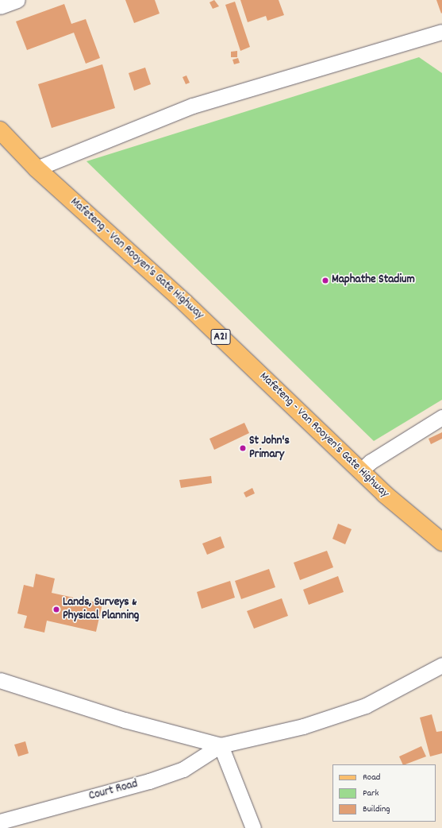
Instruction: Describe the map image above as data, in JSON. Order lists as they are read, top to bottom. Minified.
{"streets":{"main road":["Mafeteng - Van Rooyen's Gate Highway","A21"],"street":["Court Road"]},"places":["Maphathe Stadium","St John's Primary","Lands, Surveys & Physical Planning"],"legend":["Road","Park","Building"]}
